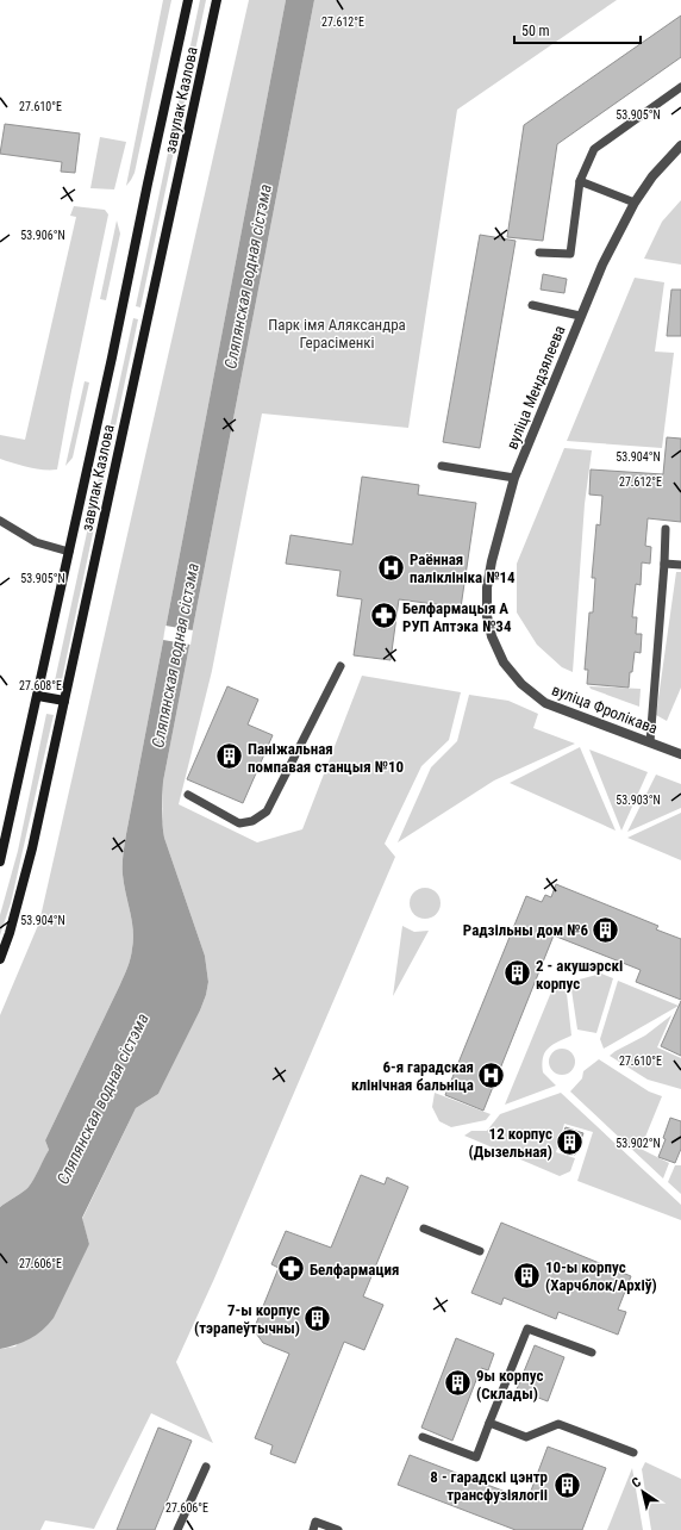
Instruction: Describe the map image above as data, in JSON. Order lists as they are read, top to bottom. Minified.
{"streets":{"main road":["завулак Казлова"],"street":["вуліца Мендзялеева","вуліца Фролікава"]},"crossings":[["вуліца Мендзялеева","вуліца Фролікава"]],"water":["Сляпянская водная сістэма"],"parks":["Парк імя Аляксандра Герасіменкі"],"places":{"hospital":["Раённая паліклініка №14","6-я гарадская клінічная бальніца"],"pharmacy":["Белфармацыя А РУП Аптэка №34","Белфармация"],"building":["Паніжальная помпавая станцыя №10","Радзільны дом №6","2 - акушэрскі корпус","12 корпус (Дызельная)","10-ы корпус (Харчблок/Архіў)","7-ы корпус (тэрапеўтычны)","9ы корпус (Склады)","8 - гарадскі цэнтр трансфузіялогіі"]},"scale_bar":"50 m","north":"top left","coordinates":["27.612°E","27.610°E","53.905°N","53.906°N","53.904°N","27.608°E","53.903°N","53.902°N","27.606°E"]}
